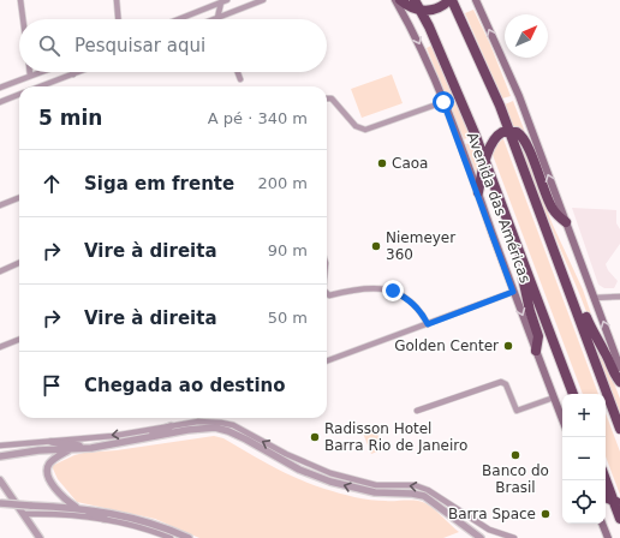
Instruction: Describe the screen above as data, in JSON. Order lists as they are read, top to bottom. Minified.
{"streets":{"highway":["Avenida das Américas"]},"places":["Caoa","Niemeyer 360","Golden Center","Radisson Hotel Barra Rio de Janeiro","Banco do Brasil","Barra Space"],"north":"top right","page":{"search":"Pesquisar aqui","heading":["5 min","A pé · 340 m"],"list":[["Siga em frente","200 m"],["Vire à direita","90 m"],["Vire à direita","50 m"],"Chegada ao destino"],"map_buttons":["+","−"]}}
